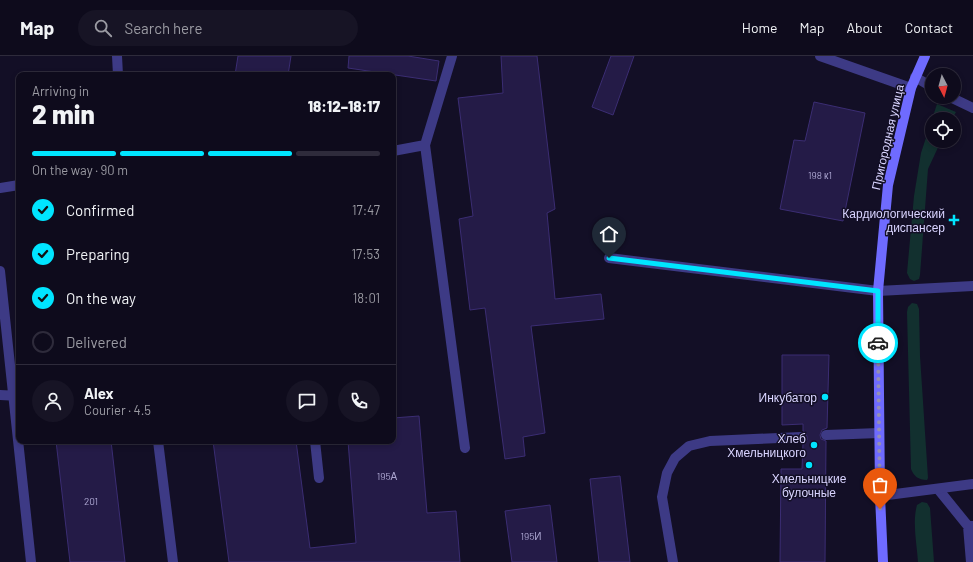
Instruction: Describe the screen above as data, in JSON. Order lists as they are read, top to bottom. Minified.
{"streets":{"street":["Пригородная улица"]},"places":{"health":["Кардиологический диспансер"],"other":["Инкубатор","Хлеб Хмельницкого","Хмельницкие булочные"]},"house_numbers":["198 к1","195А","201","195И"],"north":"bottom","page":{"header":"Map","search":"Search here","nav":["Home","Map","About","Contact"],"heading":["2 min","Arriving in","18:12–18:17"],"panel":["Alex","Courier · 4.5"],"bar":"On the way · 90 m","list":[["Confirmed","17:47"],["Preparing","17:53"],["On the way","18:01"],"Delivered"]}}
